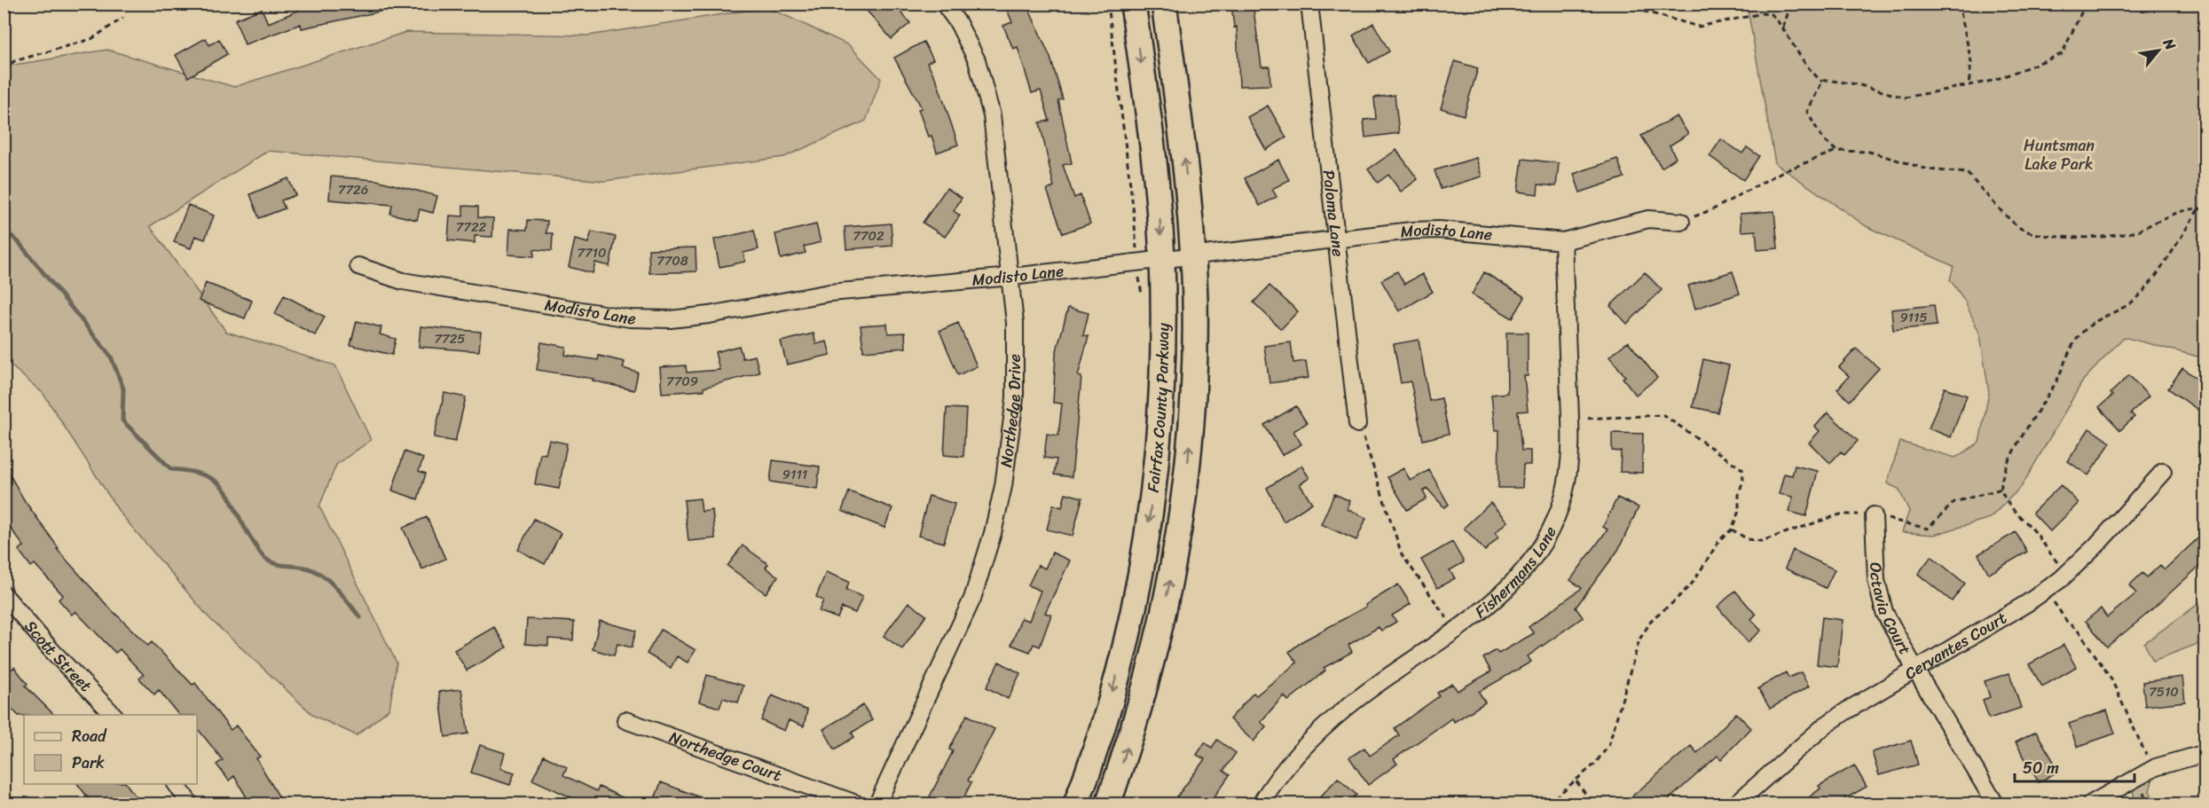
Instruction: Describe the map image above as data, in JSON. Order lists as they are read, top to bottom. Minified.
{"streets":{"highway":["Fairfax County Parkway"],"street":["Paloma Lane","Modisto Lane","Northedge Drive","Fishermans Lane","Octavia Court","Cervantes Court","Scott Street","Northedge Court"]},"crossings":[["Paloma Lane","Modisto Lane"],["Modisto Lane","Fairfax County Parkway"],["Modisto Lane","Northedge Drive"],["Modisto Lane","Fishermans Lane"],["Octavia Court","Cervantes Court"]],"parks":["Huntsman Lake Park"],"house_numbers":["7726","7722","7702","7710","7708","9115","7725","7709","9111","7510"],"legend":["Road","Park"],"scale_bar":"50 m","north":"top right"}
